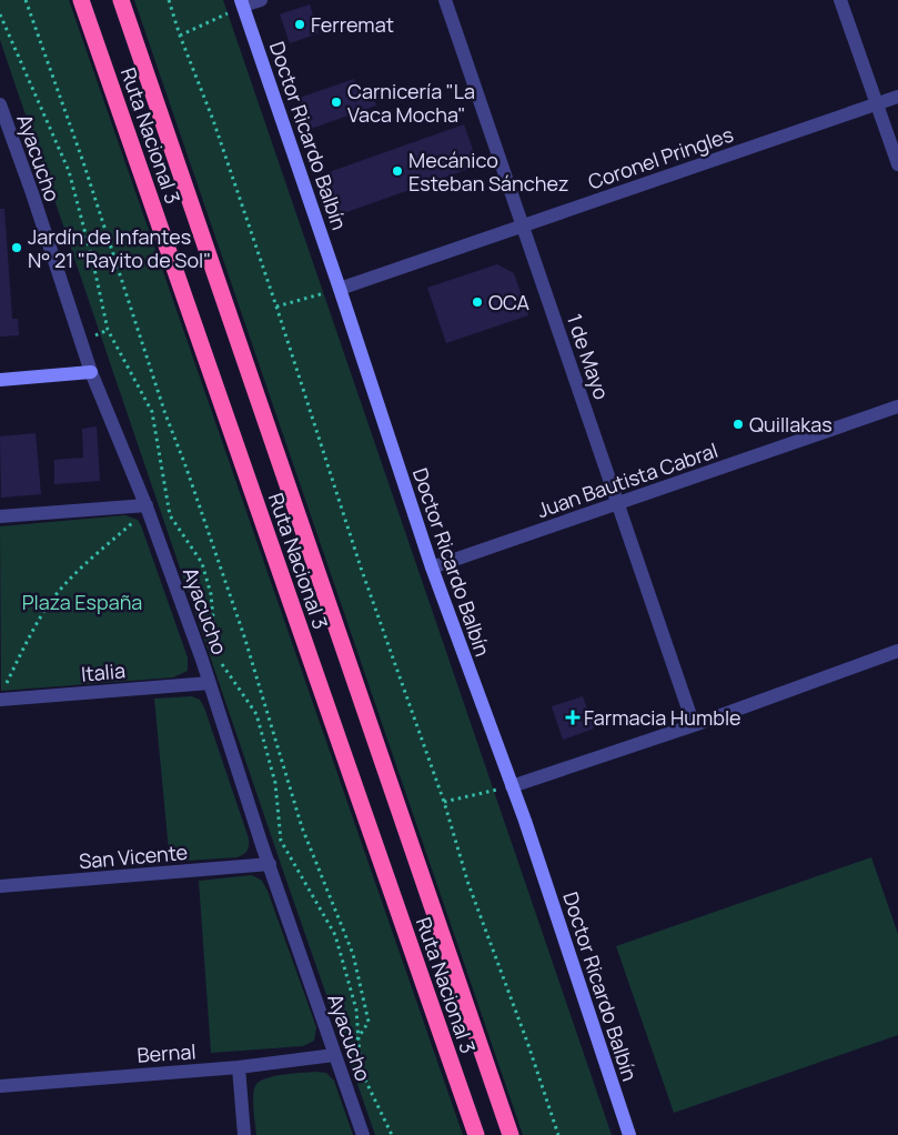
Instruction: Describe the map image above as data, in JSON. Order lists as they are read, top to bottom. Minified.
{"streets":{"highway":["Ruta Nacional 3"],"street":["Doctor Ricardo Balbín","Ayacucho","Coronel Pringles","1 de Mayo","Juan Bautista Cabral","Italia","San Vicente","Bernal"]},"crossings":[["Doctor Ricardo Balbín","Coronel Pringles"],["Doctor Ricardo Balbín","Juan Bautista Cabral"],["Ayacucho","Italia"],["Ayacucho","San Vicente"],["Ayacucho","Bernal"],["Coronel Pringles","1 de Mayo"],["1 de Mayo","Juan Bautista Cabral"]],"parks":["Plaza España"],"places":{"other":["Ferremat","Carnicería \"La Vaca Mocha\"","Mecánico Esteban Sánchez","Jardín de Infantes N° 21 \"Rayito de Sol\"","OCA","Quillakas"],"health":["Farmacia Humble"]}}
